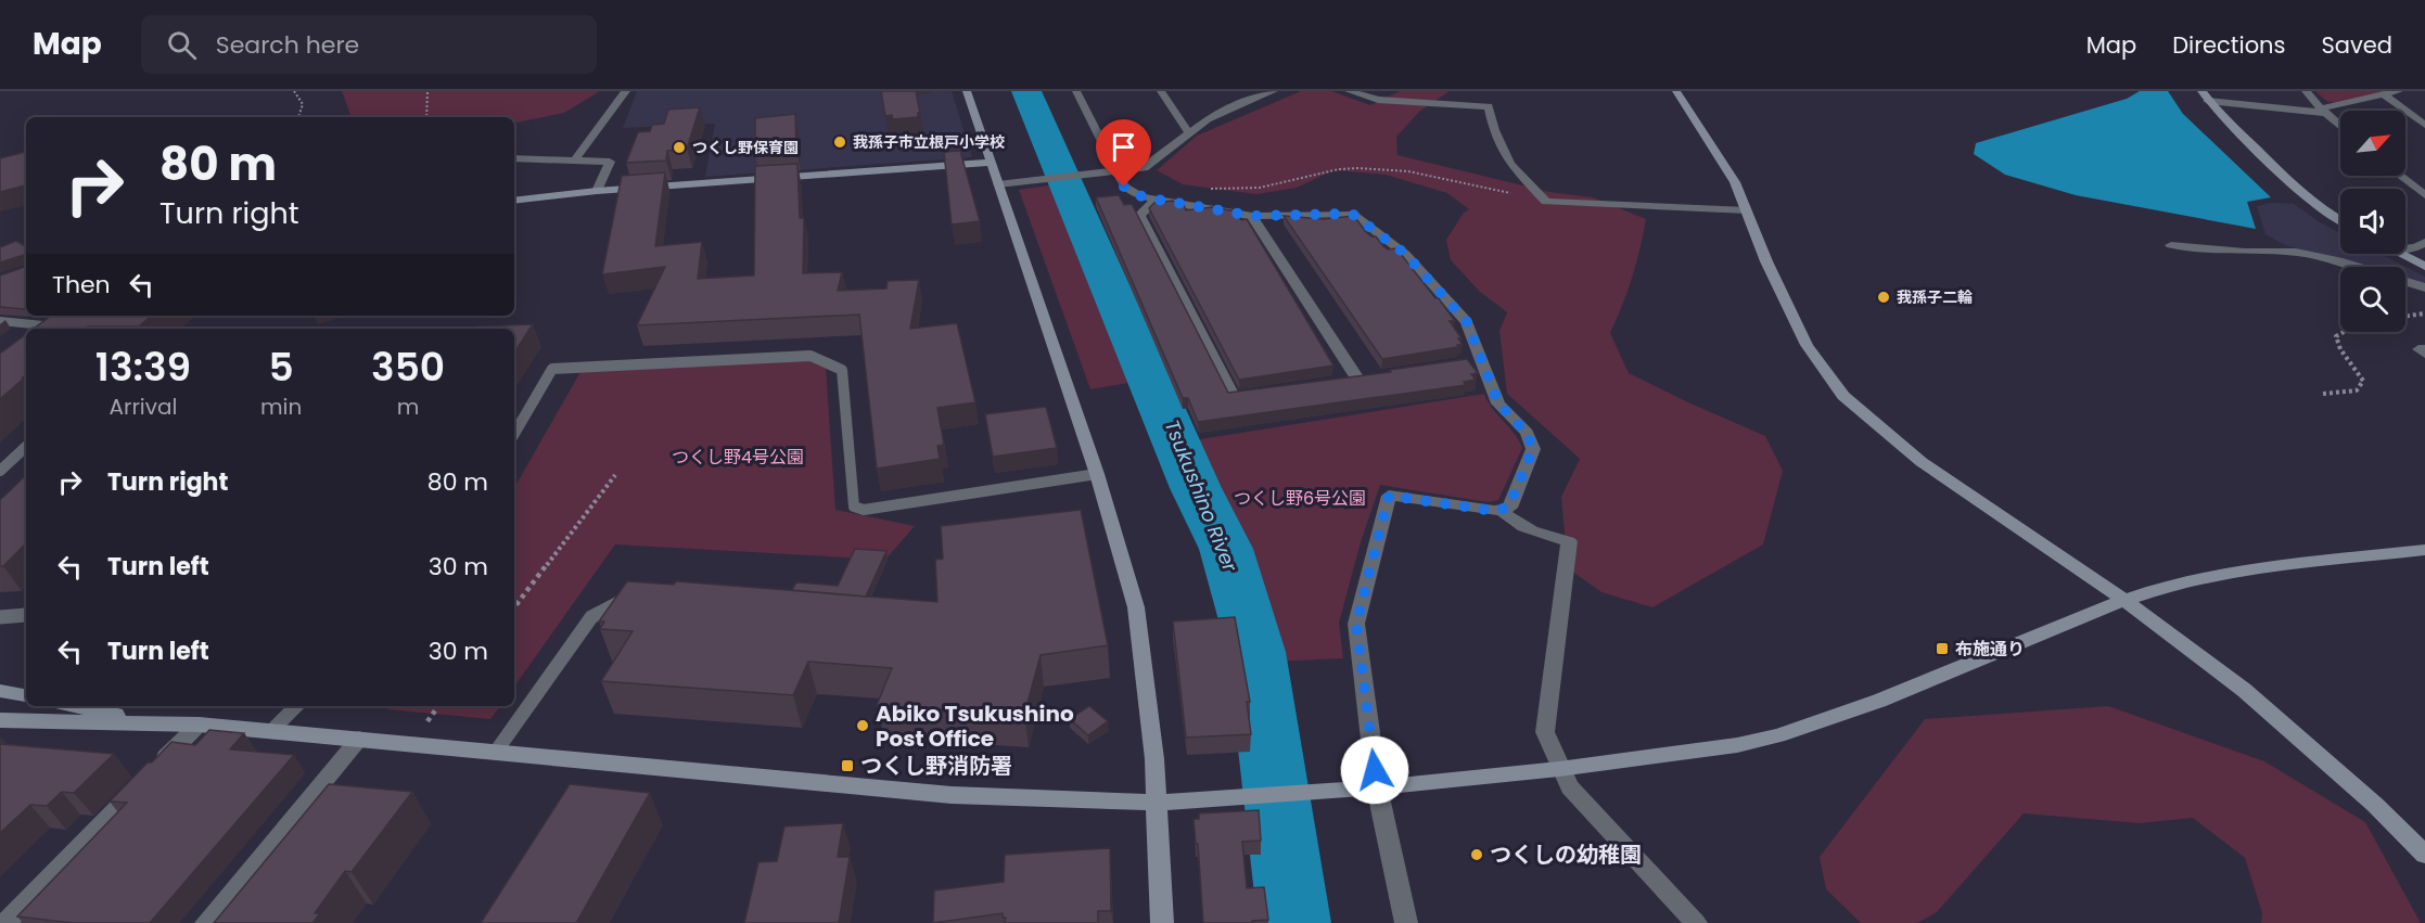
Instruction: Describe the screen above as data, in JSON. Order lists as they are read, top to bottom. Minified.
{"water":["Tsukushino River"],"parks":["つくし野4号公園","つくし野6号公園"],"places":{"other":["我孫子市立根戸小学校","つくし野保育園","我孫子二輪","Abiko Tsukushino Post Office","つくしの幼稚園"],"transit":["布施通り","つくし野消防署"]},"north":"top right","page":{"header":"Map","search":"Search here","nav":["Map","Directions","Saved"],"turn":["80 m","Turn right"],"then":"Then","eta":["13:39","Arrival","5","min","350","m"],"list":[{"name":"Turn right","value":"80 m"},{"name":"Turn left","value":"30 m"},{"name":"Turn left","value":"30 m"}]}}
